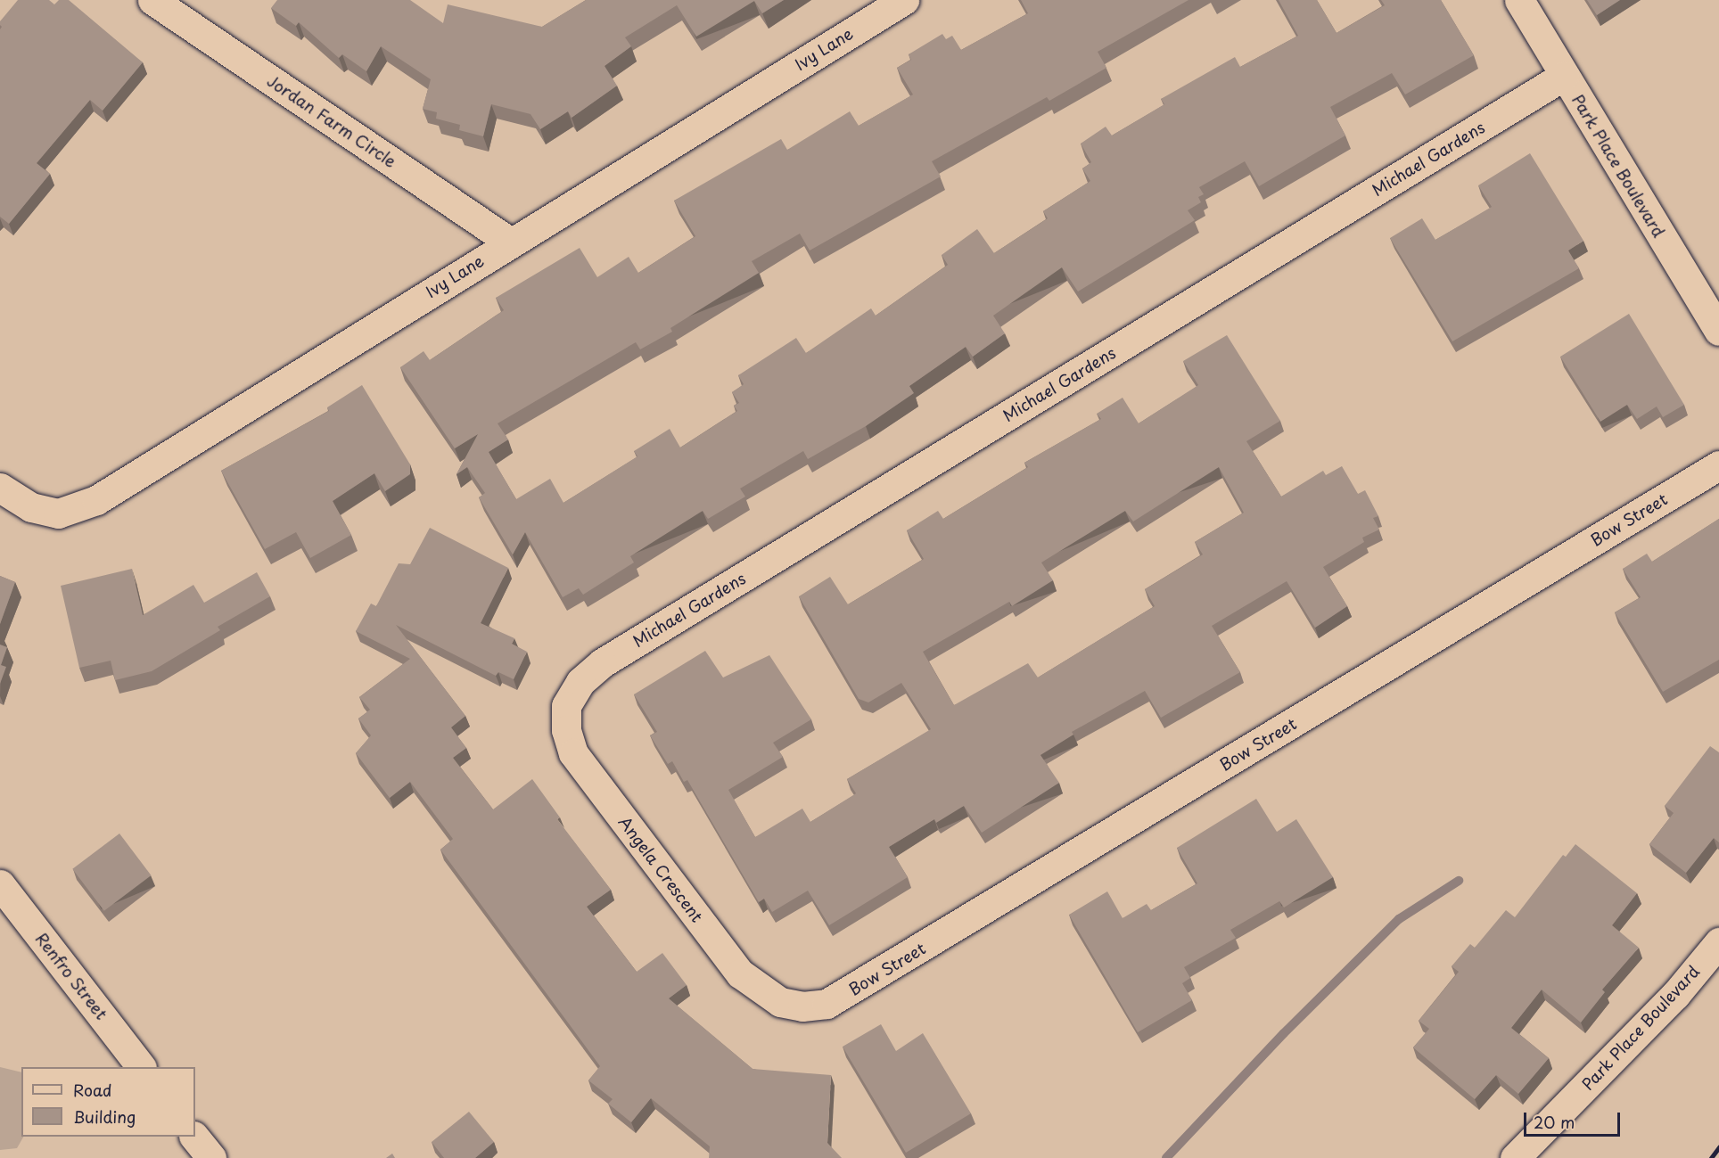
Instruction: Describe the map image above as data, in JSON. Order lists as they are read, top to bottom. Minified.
{"streets":{"street":["Ivy Lane","Jordan Farm Circle","Michael Gardens","Park Place Boulevard","Bow Street","Angela Crescent","Renfro Street"]},"crossings":[["Ivy Lane","Jordan Farm Circle"],["Michael Gardens","Park Place Boulevard"],["Michael Gardens","Angela Crescent"],["Bow Street","Angela Crescent"]],"legend":["Road","Building"],"scale_bar":"20 m"}
